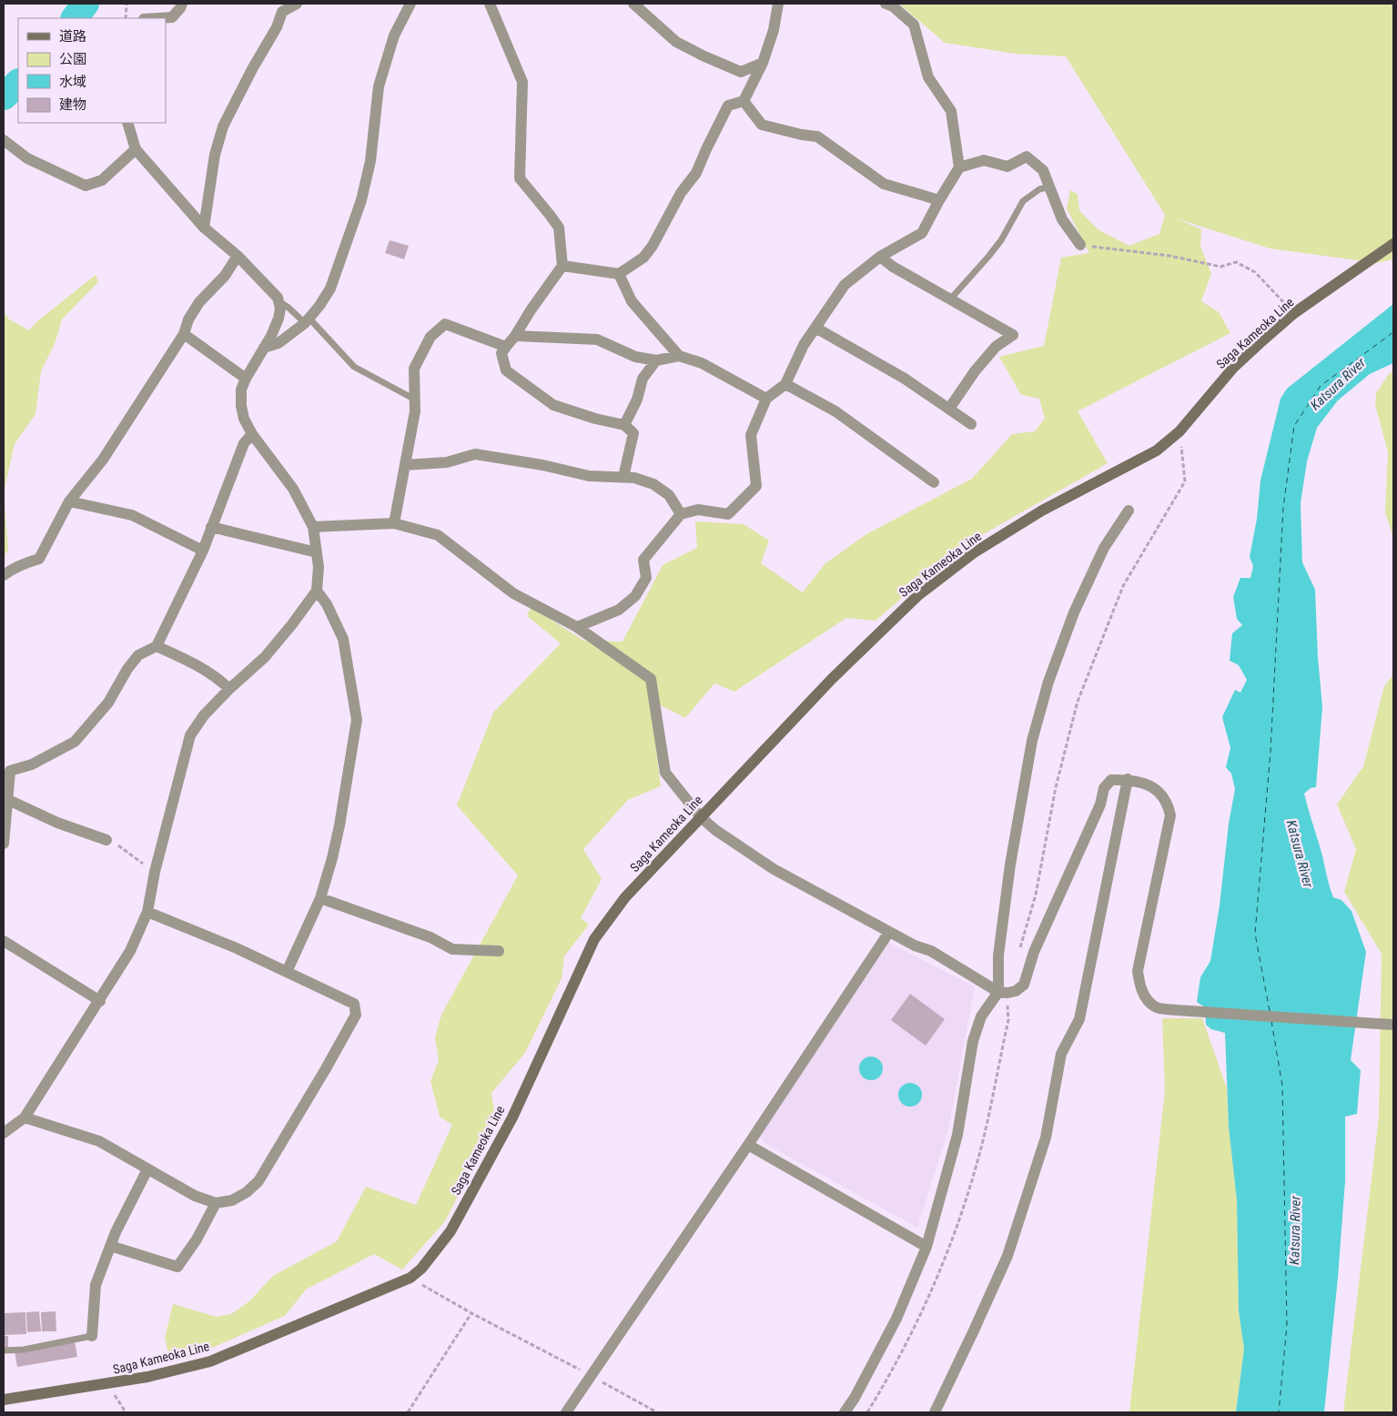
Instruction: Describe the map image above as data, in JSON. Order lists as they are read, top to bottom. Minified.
{"streets":{"main road":["Saga Kameoka Line"]},"water":["Katsura River"],"legend":["道路","公園","水域","建物"]}
